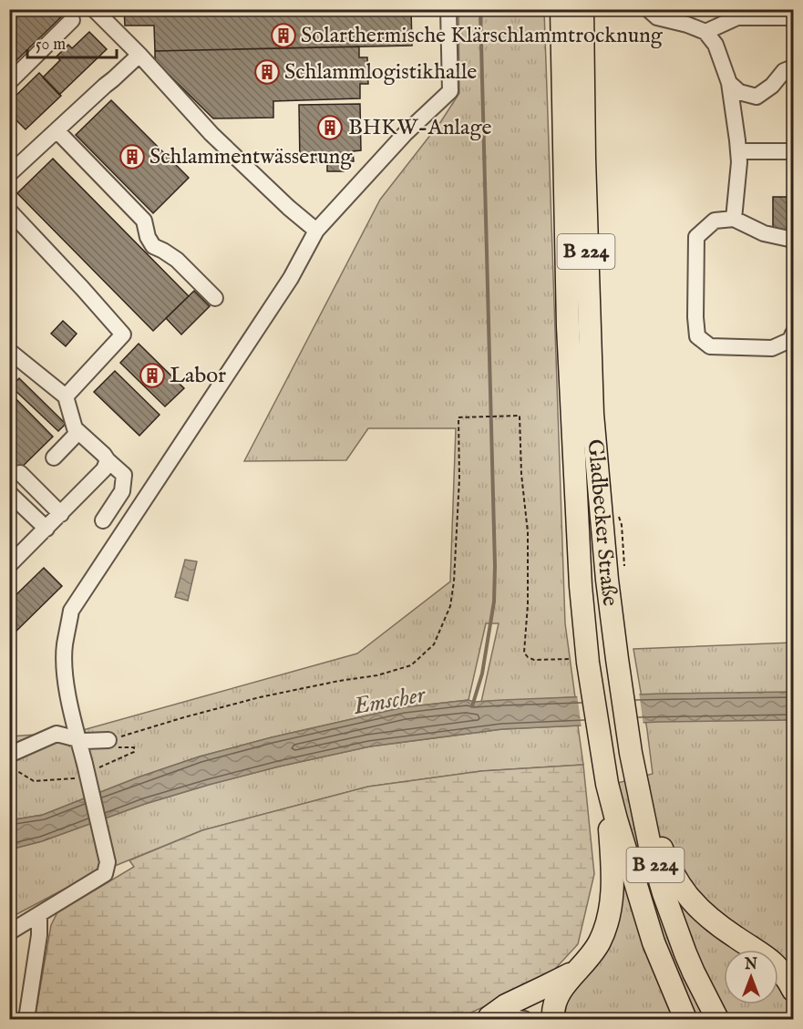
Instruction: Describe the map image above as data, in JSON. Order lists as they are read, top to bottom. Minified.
{"streets":{"highway":["B 224","Gladbecker Straße"]},"water":["Emscher"],"places":{"building":["Solarthermische Klärschlammtrocknung","Schlammlogistikhalle","BHKW-Anlage","Schlammentwässerung","Labor"]},"scale_bar":"50 m","north":"top"}
